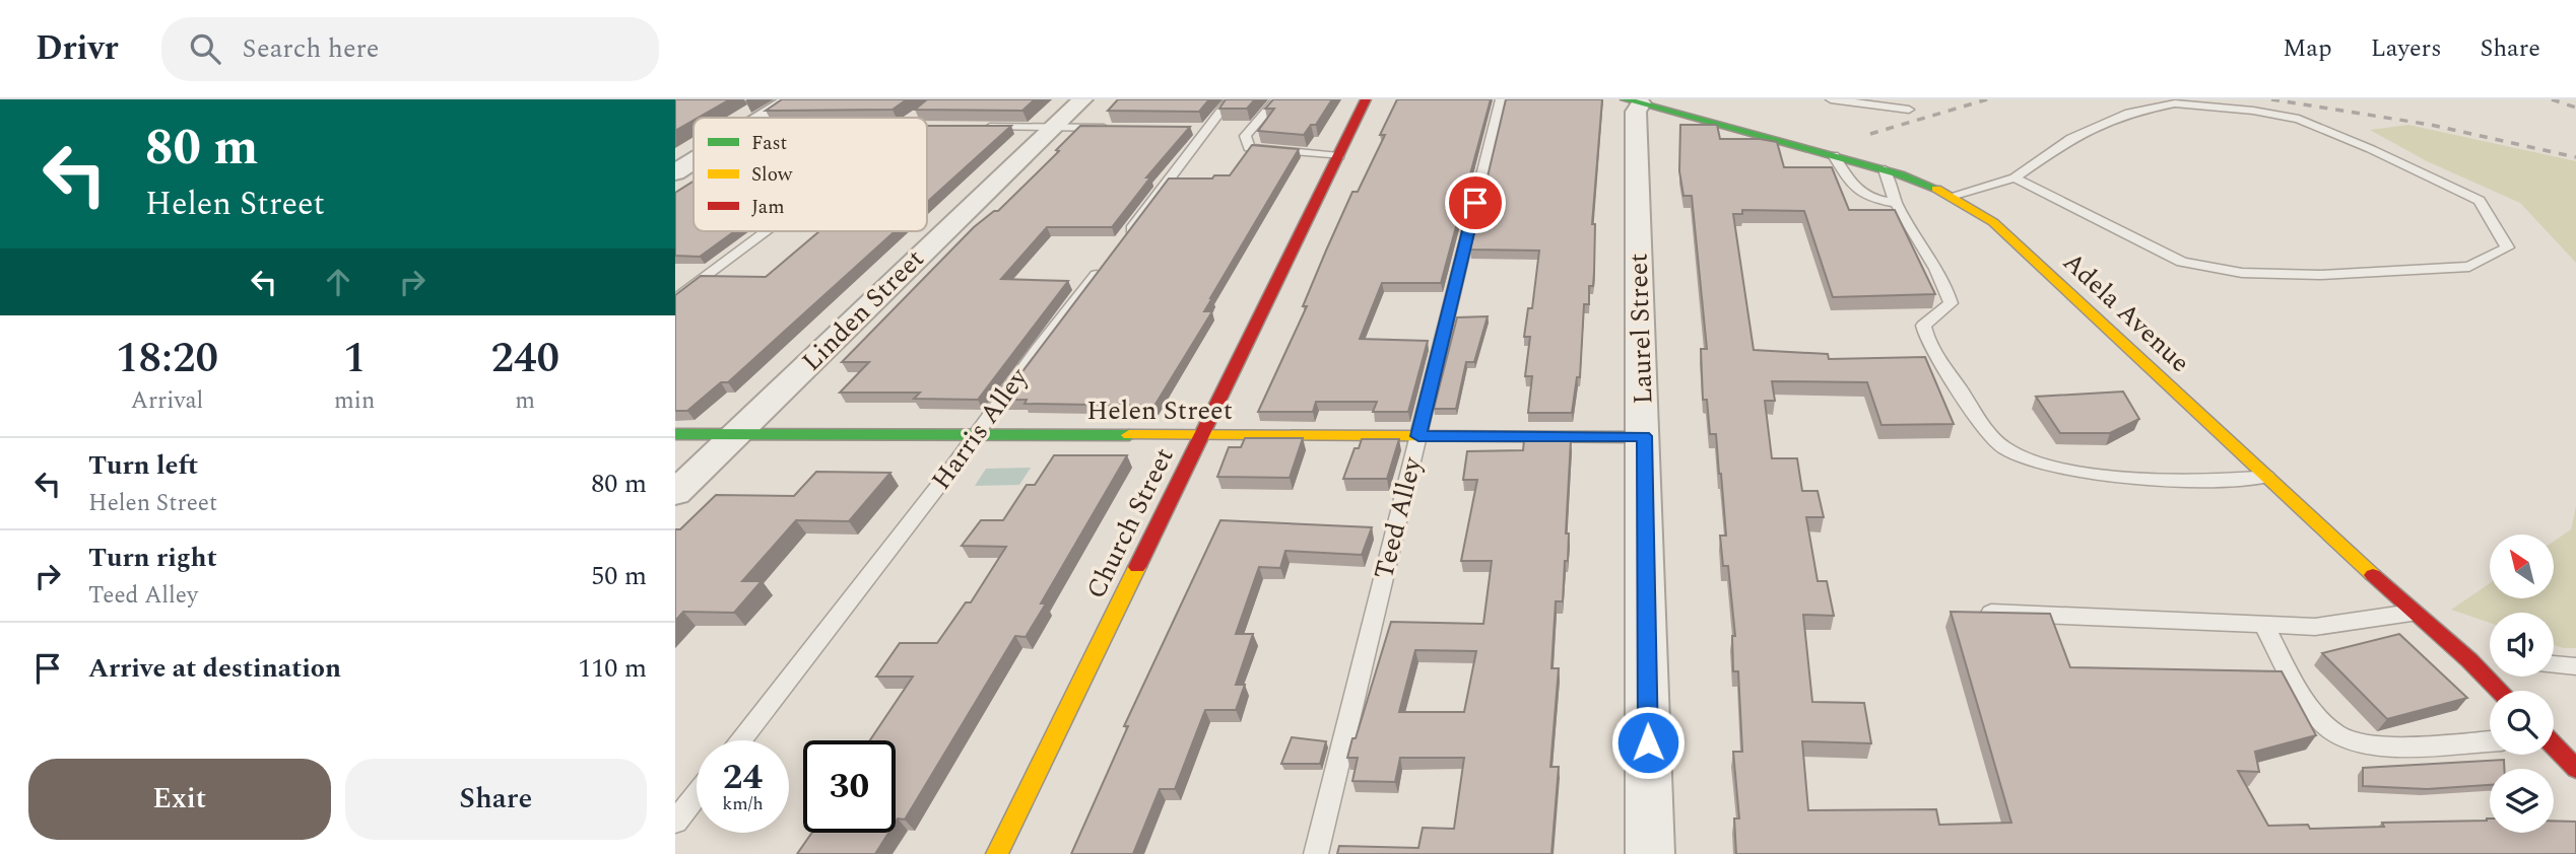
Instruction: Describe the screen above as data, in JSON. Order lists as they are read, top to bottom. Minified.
{"streets":{"street":["Linden Street","Adela Avenue","Laurel Street","Helen Street","Church Street"],"lane":["Harris Alley","Teed Alley"]},"crossings":[["Linden Street","Helen Street"],["Adela Avenue","Laurel Street"],["Laurel Street","Helen Street"],["Helen Street","Harris Alley"],["Helen Street","Teed Alley"],["Helen Street","Church Street"]],"legend":["Fast","Slow","Jam"],"north":"top left","page":{"header":"Drivr","search":"Search here","nav":["Map","Layers","Share"],"turn":["80 m","Helen Street"],"eta":["18:20","Arrival","1","min","240","m"],"list":[{"name":"Turn left","note":"Helen Street","value":"80 m"},{"name":"Turn right","note":"Teed Alley","value":"50 m"},{"name":"Arrive at destination","value":"110 m"}],"speed":"24 km/h","limit":"30","buttons":["Exit","Share"]}}
